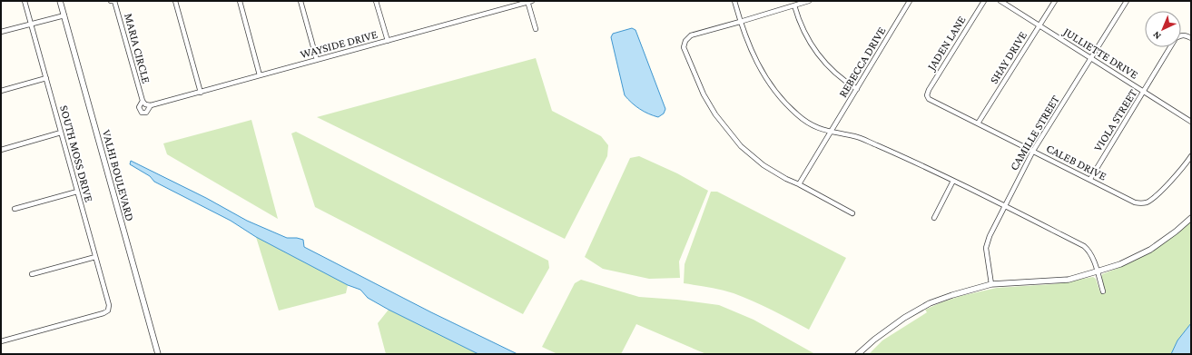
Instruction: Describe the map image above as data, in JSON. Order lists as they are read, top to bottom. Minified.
{"streets":{"street":["JADEN LANE","WAYSIDE DRIVE","MARIA CIRCLE","JULLIETTE DRIVE","SHAY DRIVE","REBECCA DRIVE","VIOLA STREET","CAMILLE STREET","SOUTH MOSS DRIVE","CALEB DRIVE","VALHI BOULEVARD"]},"crossings":[["JADEN LANE","CALEB DRIVE"],["WAYSIDE DRIVE","MARIA CIRCLE"],["JULLIETTE DRIVE","SHAY DRIVE"],["JULLIETTE DRIVE","VIOLA STREET"],["JULLIETTE DRIVE","CAMILLE STREET"],["SHAY DRIVE","CALEB DRIVE"],["VIOLA STREET","CALEB DRIVE"],["CAMILLE STREET","CALEB DRIVE"]],"north":"bottom left"}
